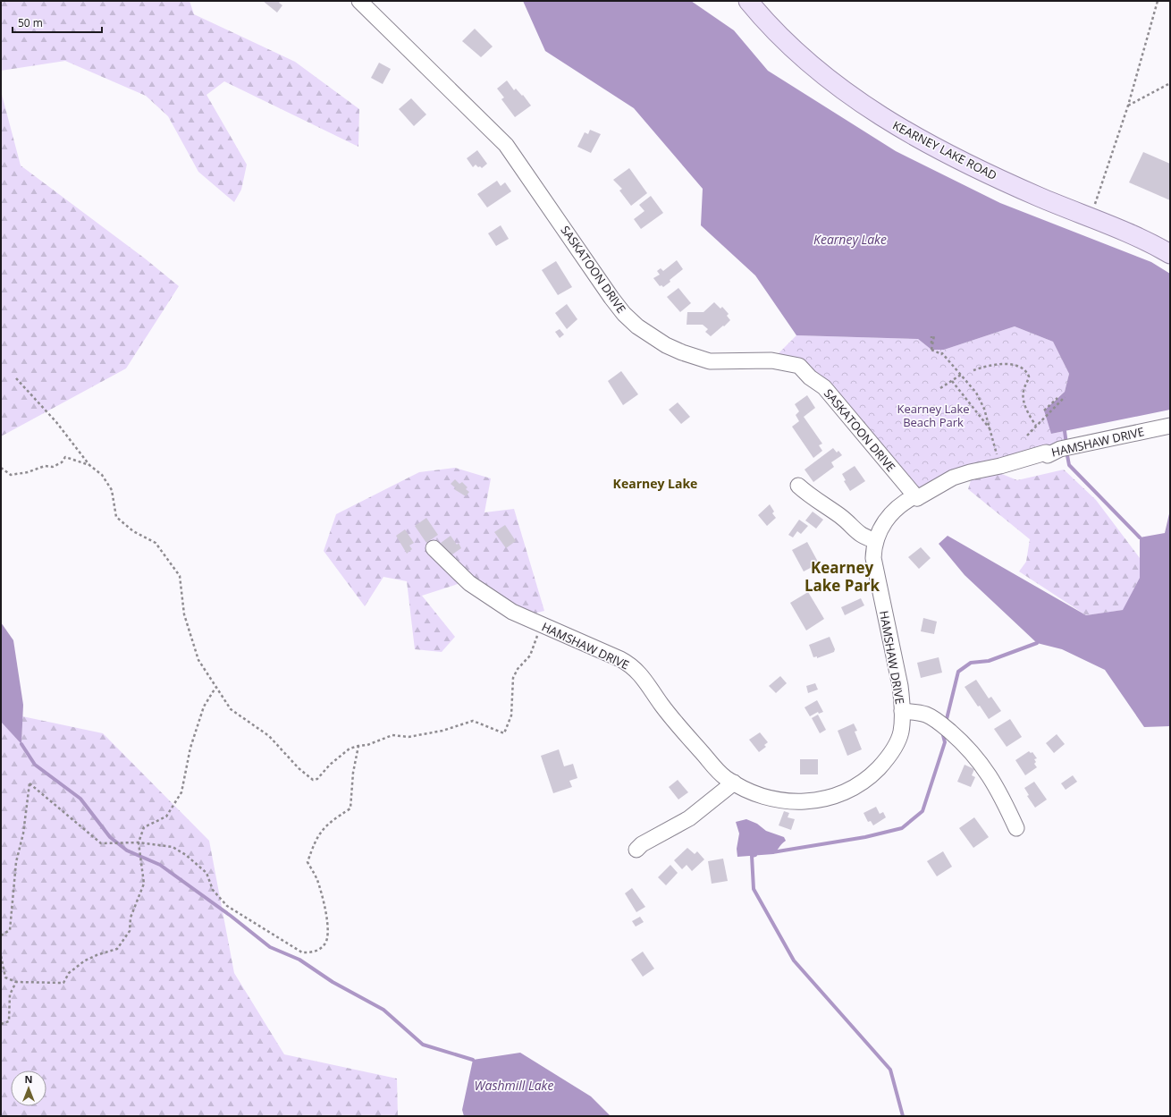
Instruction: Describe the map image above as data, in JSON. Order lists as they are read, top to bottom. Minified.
{"streets":{"main road":["KEARNEY LAKE ROAD"],"street":["SASKATOON DRIVE","HAMSHAW DRIVE"]},"crossings":[["SASKATOON DRIVE","HAMSHAW DRIVE"]],"districts":["Kearney Lake","Kearney Lake Park"],"water":["Kearney Lake","Washmill Lake"],"parks":["Kearney Lake Beach Park"],"scale_bar":"50 m","north":"top"}
